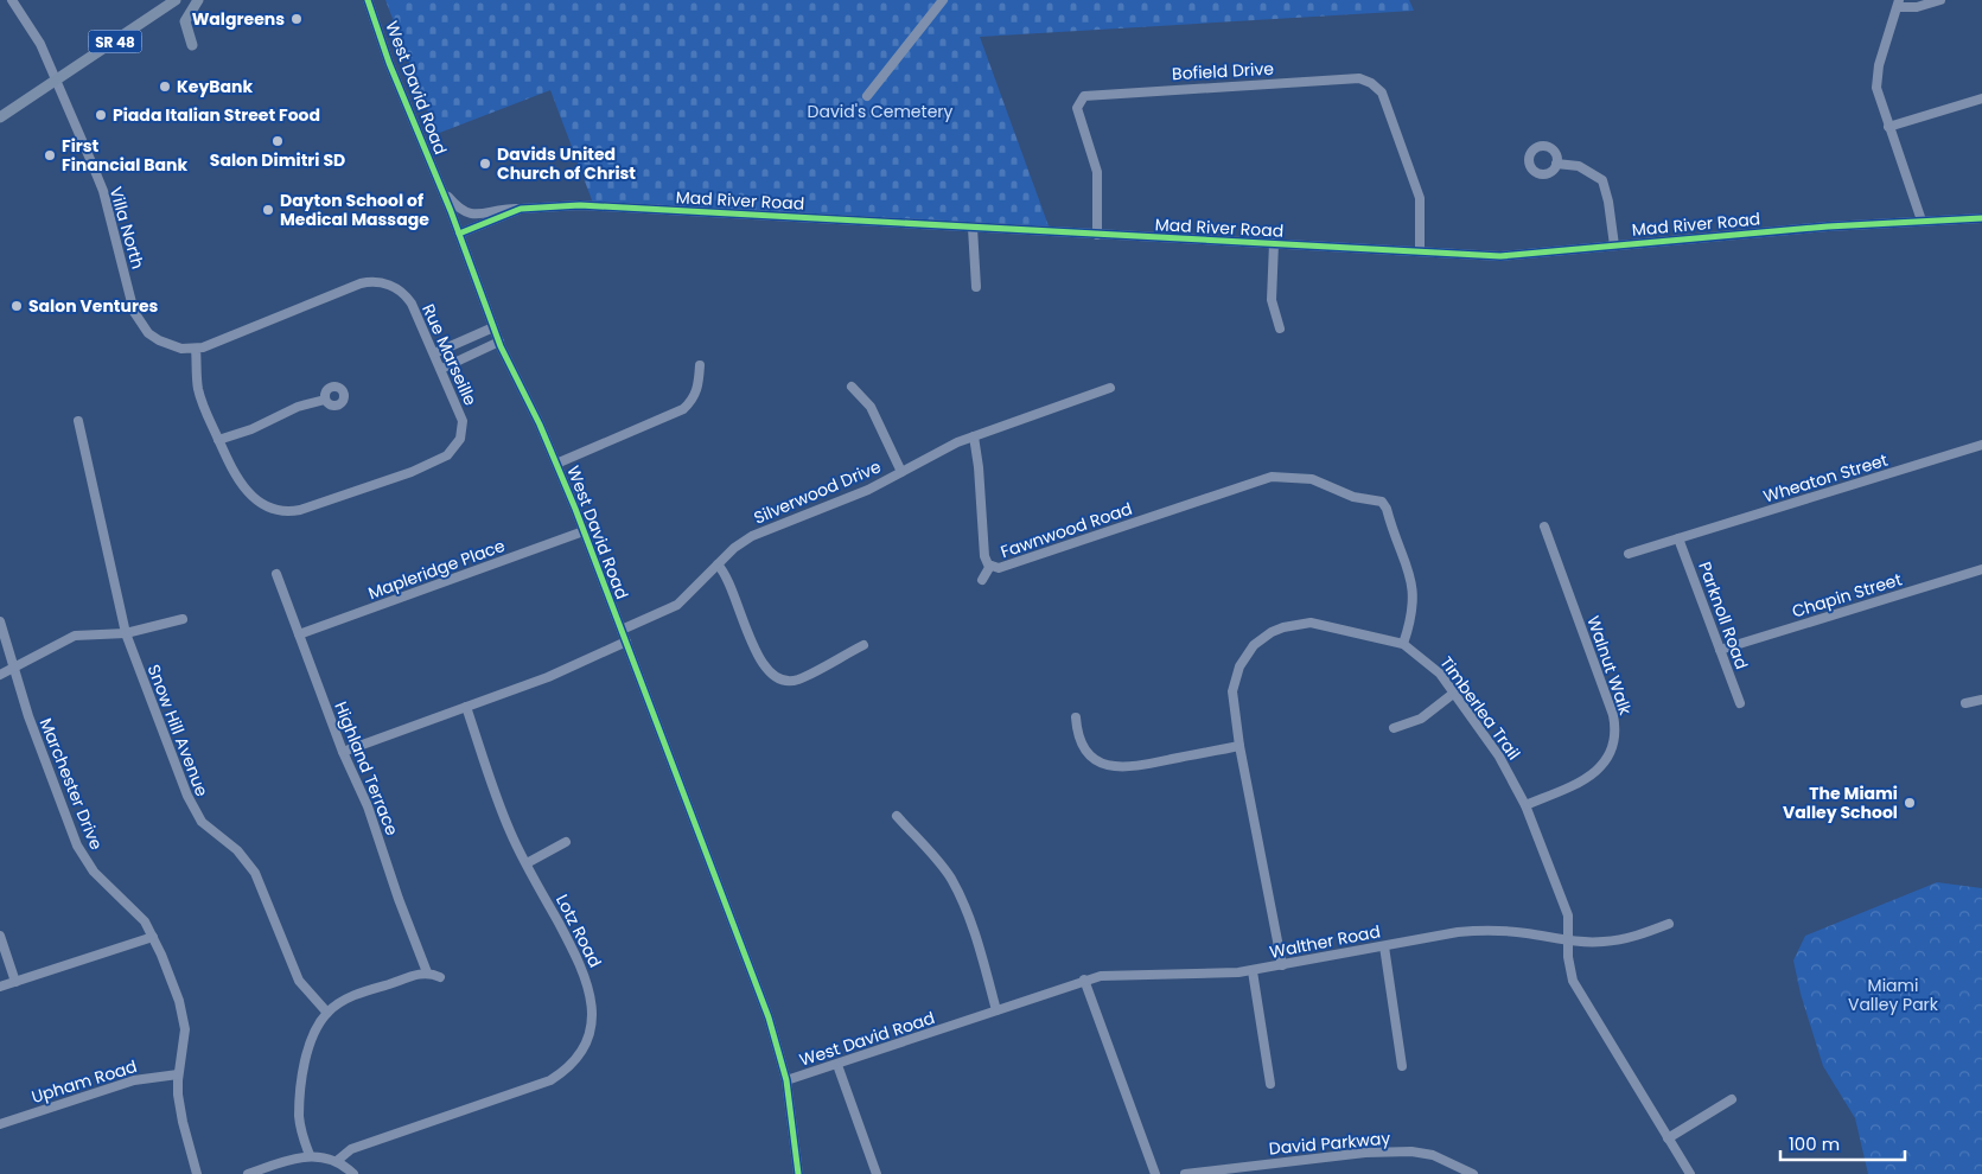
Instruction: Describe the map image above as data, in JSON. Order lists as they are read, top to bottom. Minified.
{"streets":{"main road":["SR 48"],"street":["Bofield Drive","West David Road","Mad River Road","Villa North","Rue Marseille","Wheaton Street","Silverwood Drive","Fawnwood Road","Mapleridge Place","Chapin Street","Parknoll Road","Walnut Walk","Timberlea Trail","Snow Hill Avenue","Highland Terrace","Marchester Drive","Lotz Road","Walther Road","Upham Road","David Parkway"]},"crossings":[["SR 48","Villa North"],["Bofield Drive","Mad River Road"],["West David Road","Mad River Road"],["West David Road","Silverwood Drive"],["West David Road","Mapleridge Place"],["West David Road","Walther Road"],["Villa North","Rue Marseille"],["Wheaton Street","Parknoll Road"],["Silverwood Drive","Fawnwood Road"],["Fawnwood Road","Timberlea Trail"],["Mapleridge Place","Highland Terrace"],["Chapin Street","Parknoll Road"],["Walnut Walk","Timberlea Trail"],["Timberlea Trail","Walther Road"],["Marchester Drive","Upham Road"]],"parks":["David's Cemetery","Miami Valley Park"],"places":["Walgreens","KeyBank","Piada Italian Street Food","Salon Dimitri SD","First Financial Bank","Davids United Church of Christ","Dayton School of Medical Massage","Salon Ventures","The Miami Valley School"],"scale_bar":"100 m"}
